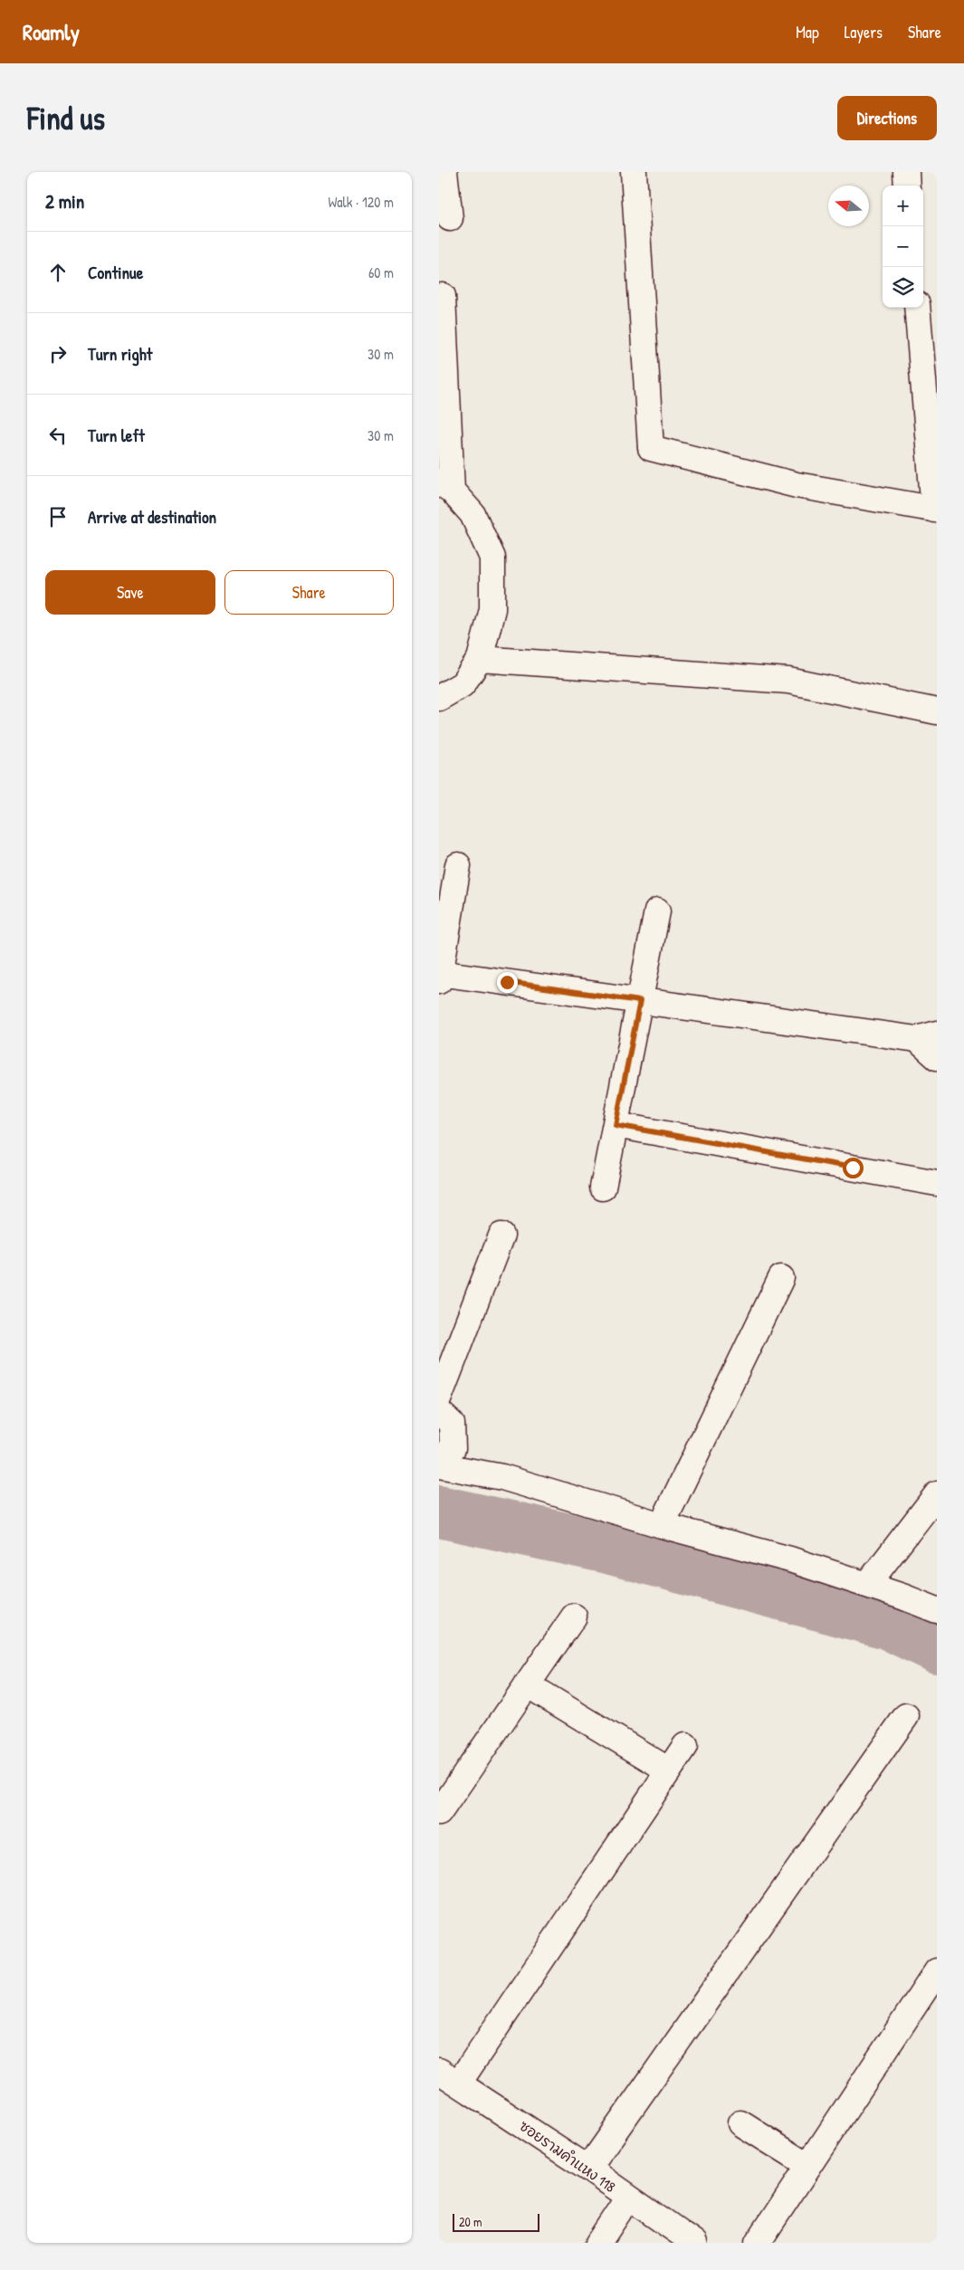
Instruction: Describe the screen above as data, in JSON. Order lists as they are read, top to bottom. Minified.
{"streets":{"street":["ซอยรามคำแหง 118"]},"scale_bar":"20 m","north":"left","page":{"header":"Roamly","nav":["Map","Layers","Share"],"buttons":["Directions",["Save","Share"]],"title":"Find us","heading":["2 min","Walk · 120 m"],"map_buttons":["+","−"],"list":[["Continue","60 m"],["Turn right","30 m"],["Turn left","30 m"],"Arrive at destination"],"scale":"20 m"}}
